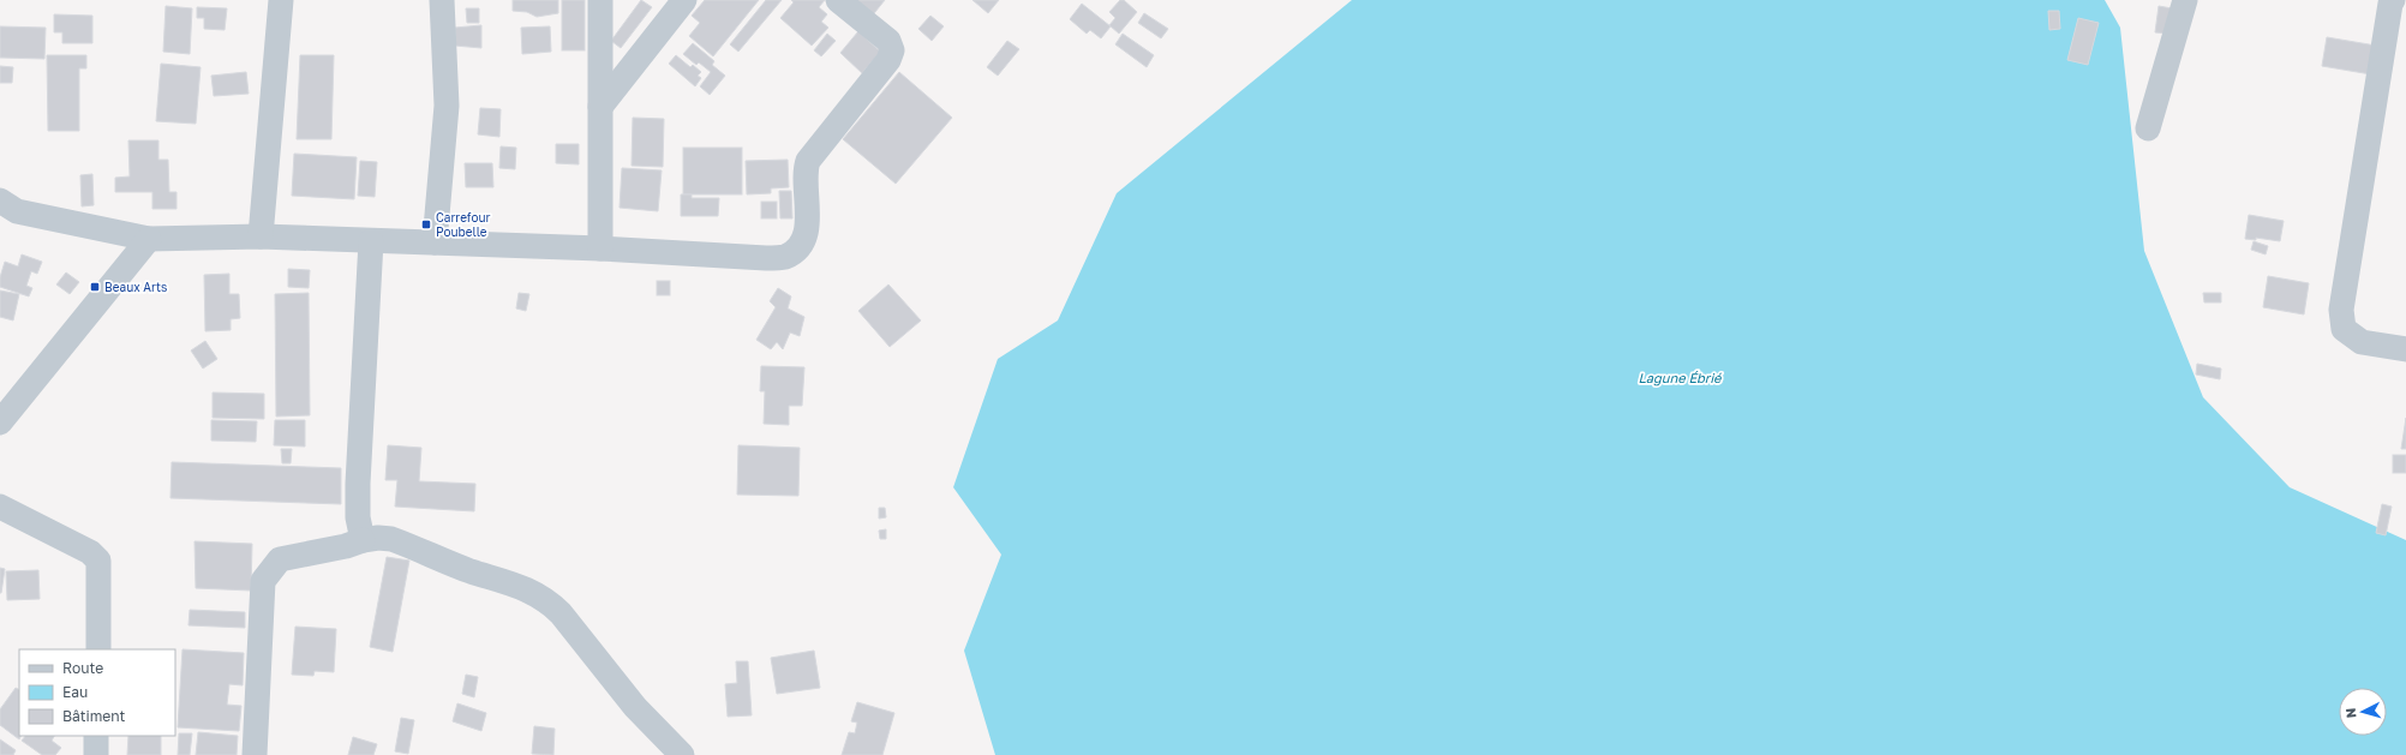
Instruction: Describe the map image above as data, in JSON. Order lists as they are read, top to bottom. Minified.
{"water":["Lagune Ébrié"],"places":{"transit":["Carrefour Poubelle","Beaux Arts"]},"legend":["Route","Eau","Bâtiment"],"north":"left"}
